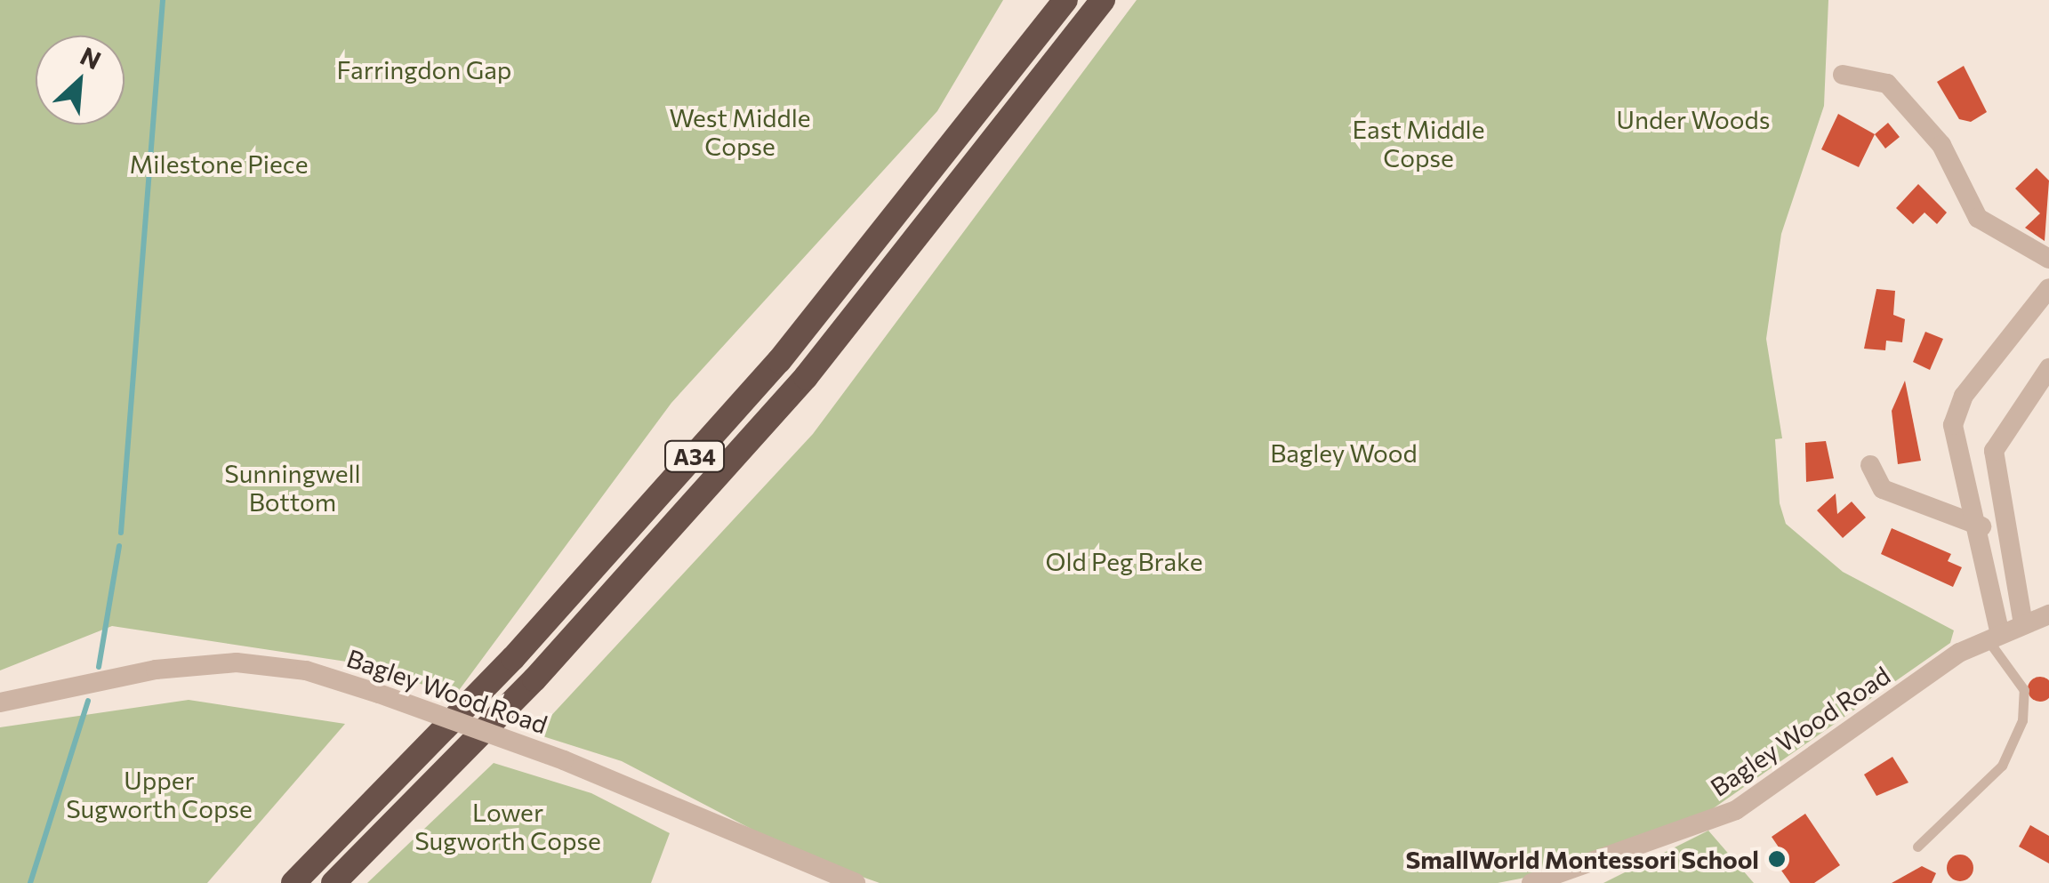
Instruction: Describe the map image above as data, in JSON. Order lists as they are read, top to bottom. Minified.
{"streets":{"highway":["A34"],"street":["Bagley Wood Road"]},"parks":["Farringdon Gap","West Middle Copse","Under Woods","East Middle Copse","Milestone Piece","Bagley Wood","Sunningwell Bottom","Old Peg Brake","Upper Sugworth Copse","Lower Sugworth Copse"],"places":["SmallWorld Montessori School"],"north":"top right"}
